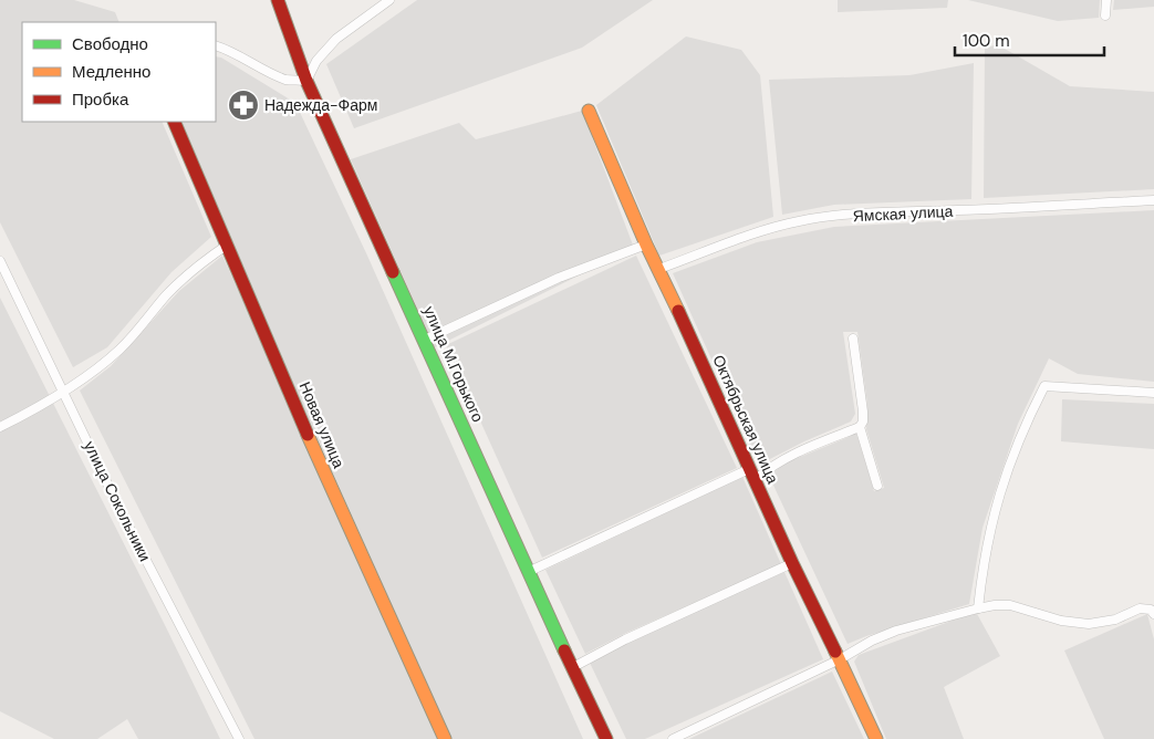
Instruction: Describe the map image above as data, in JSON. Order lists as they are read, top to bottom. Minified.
{"streets":{"street":["Ямская улица","улица М.Горького","Октябрьская улица","Новая улица","улица Сокольники"]},"crossings":[["Ямская улица","Октябрьская улица"]],"places":{"pharmacy":["Надежда-Фарм"]},"legend":["Свободно","Медленно","Пробка"],"scale_bar":"100 m"}
